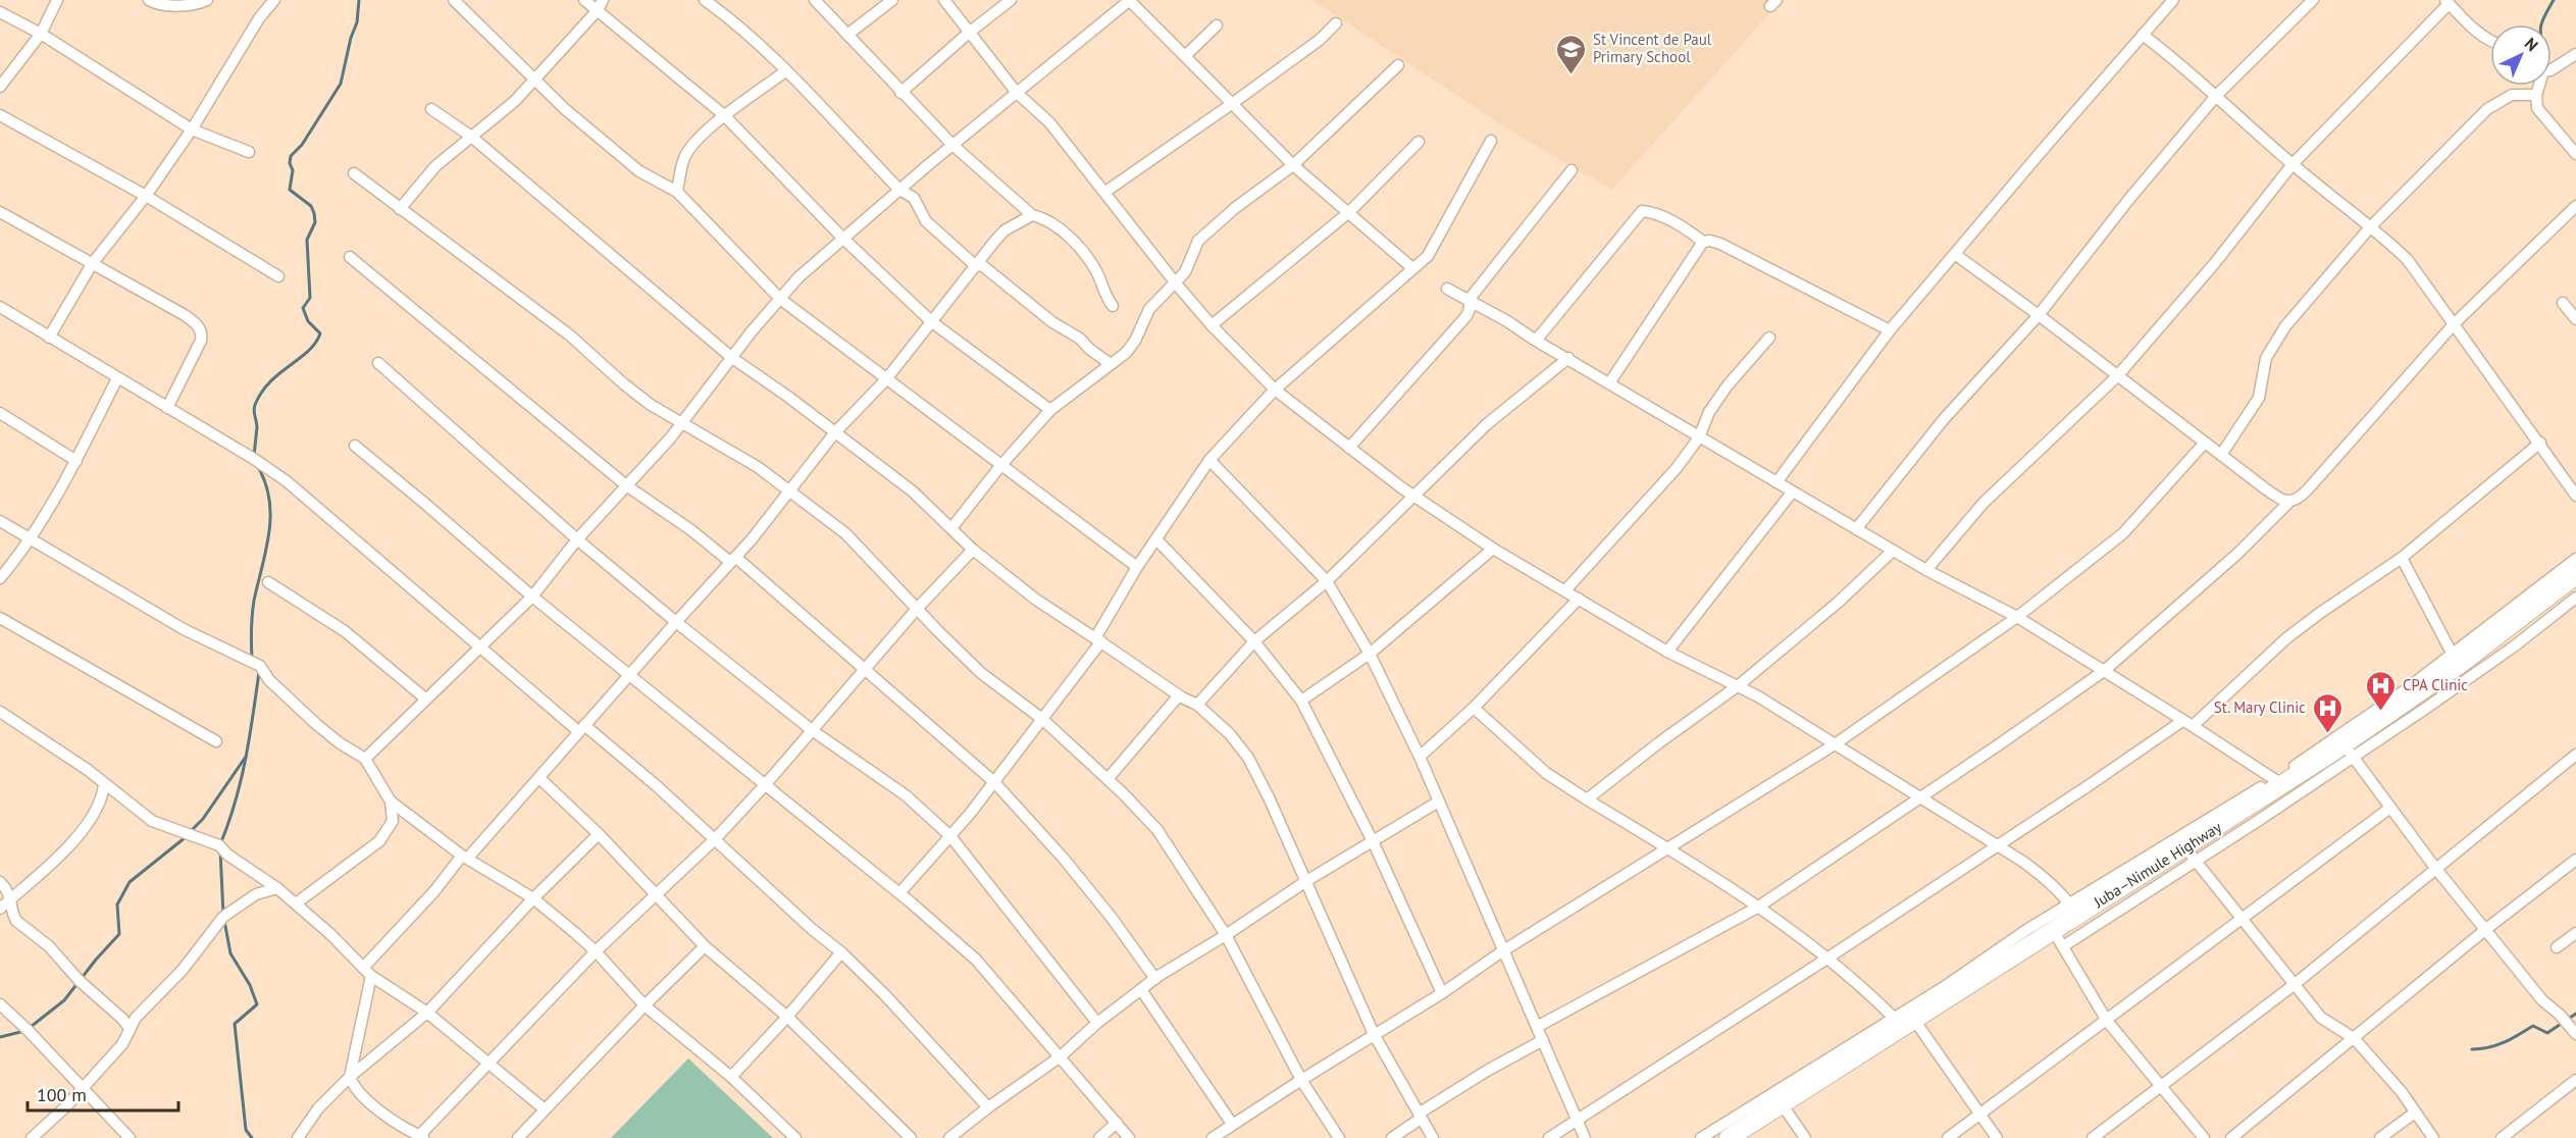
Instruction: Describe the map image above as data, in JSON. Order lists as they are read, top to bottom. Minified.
{"streets":{"main road":["Juba–Nimule Highway"]},"places":{"school or university":["St Vincent de Paul Primary School"],"hospital":["CPA Clinic","St. Mary Clinic"]},"scale_bar":"100 m","north":"top right"}
